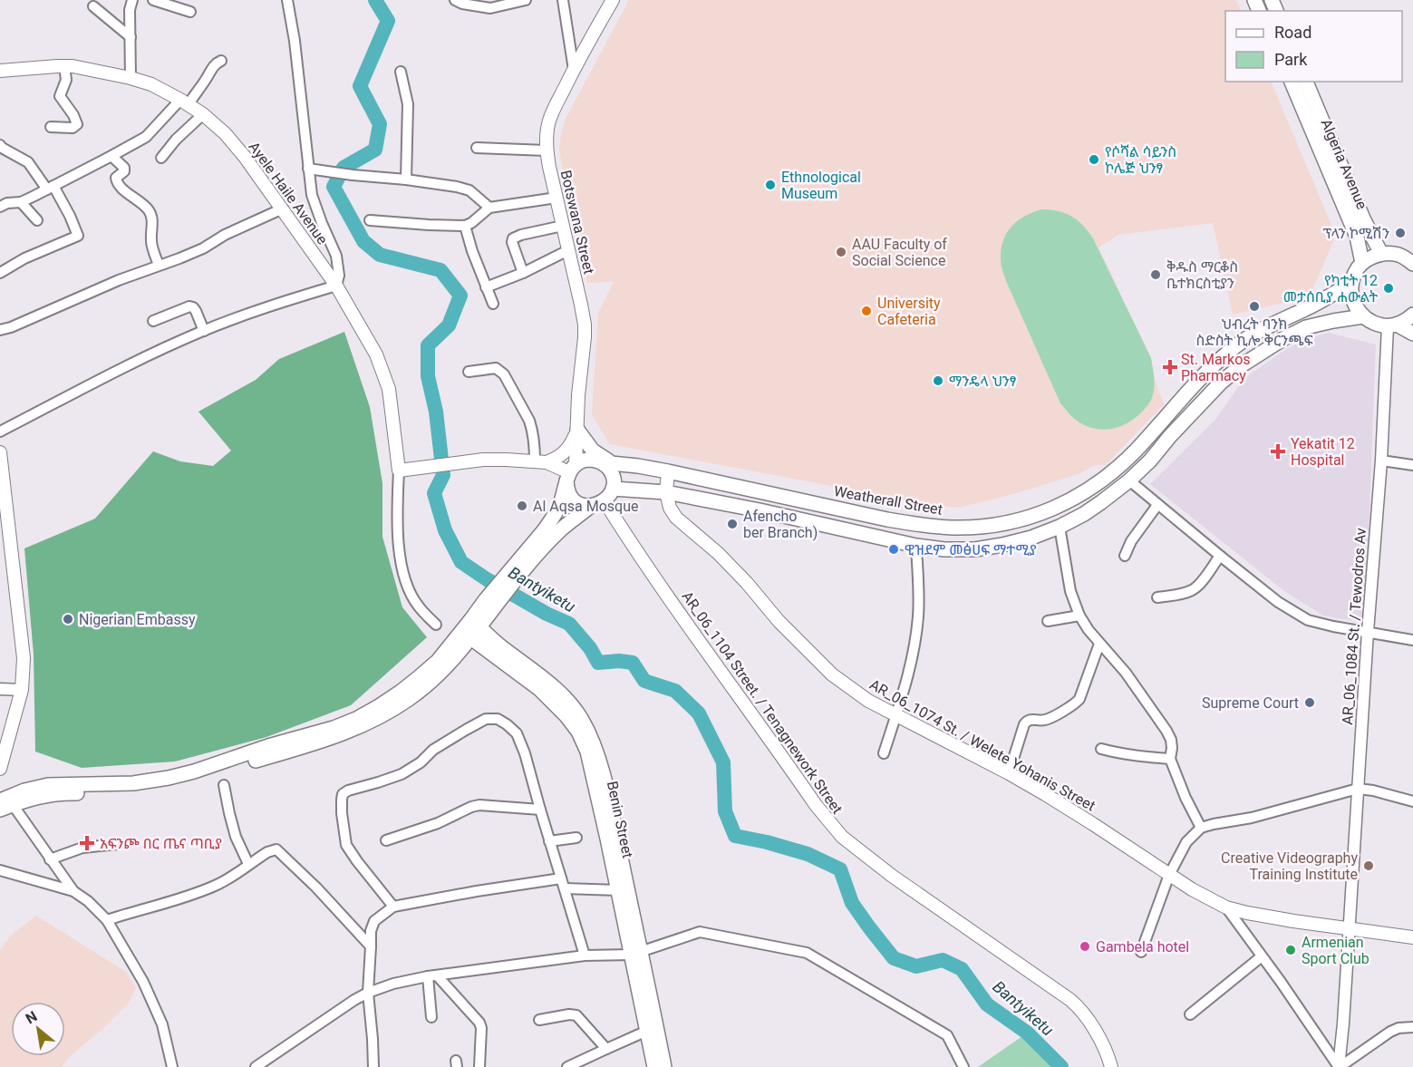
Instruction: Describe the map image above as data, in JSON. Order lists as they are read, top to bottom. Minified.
{"streets":{"main road":["Algeria Avenue","Ayele Haile Avenue","Botswana Street","Weatherall Street","AR_06_1104 Street. / Tenagnework Street","AR_06_1074 St. / Welete Yohanis Street","Benin Street"],"street":["AR_06_1084 St. / Tewodros Av"]},"crossings":[["Botswana Street","Weatherall Street"],["Botswana Street","AR_06_1104 Street. / Tenagnework Street"],["Weatherall Street","AR_06_1104 Street. / Tenagnework Street"],["AR_06_1084 St. / Tewodros Av","AR_06_1074 St. / Welete Yohanis Street"]],"water":["Bantyiketu"],"places":{"other":["የሶሻል ሳይንስ ኮሌጅ ህንፃ","Ethnological Museum","ፕላን ኮሚሽን","AAU Faculty of Social Science","ቅዱስ ማርቆስ ቤተክርስቲያን","የካቲት 12 መታሰቢያ ሐውልት","ህብረት ባንክ ስድስት ኪሎ ቅርንጫፍ","University Cafeteria","ማንዴላ ህንፃ","Al Aqsa Mosque","Afencho ber Branch)","ዊዝደም መፅሀፍ ማተሚያ","Nigerian Embassy","Supreme Court","Creative Videography Training Institute","Gambela hotel","Armenian Sport Club"],"health":["St. Markos Pharmacy","Yekatit 12 Hospital","አፍንጮ በር ጤና ጣቢያ"]},"legend":["Road","Park"],"north":"top left"}
